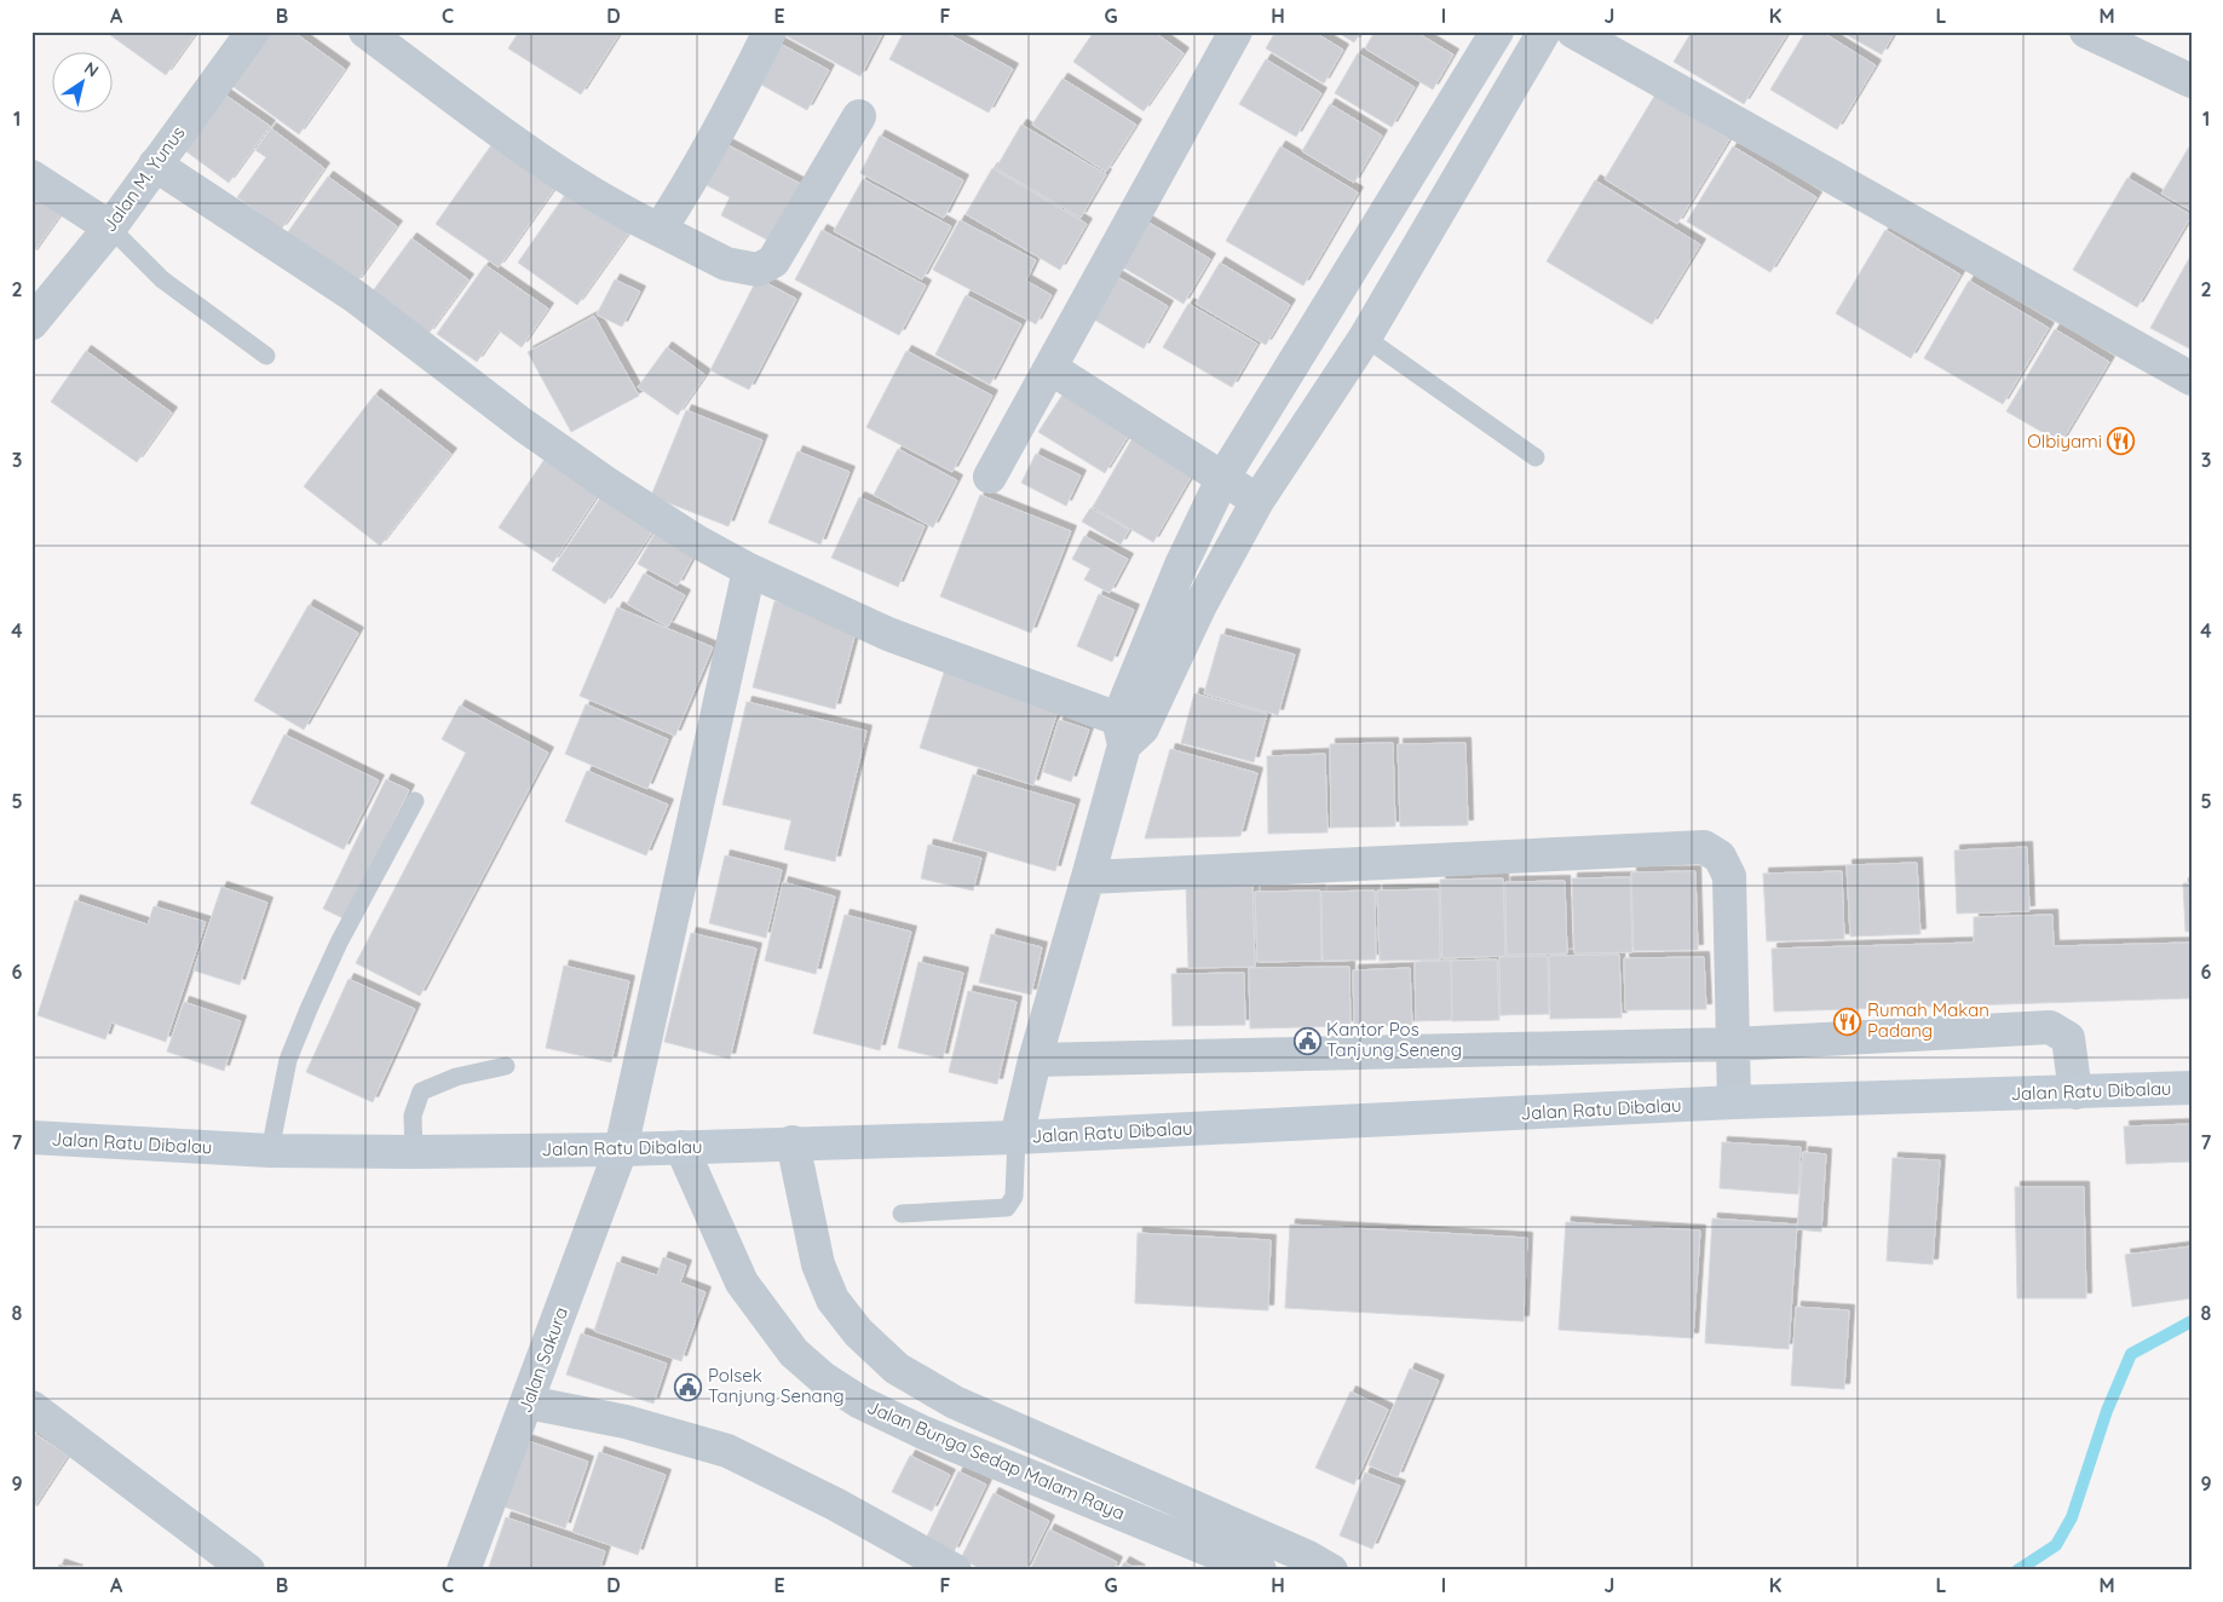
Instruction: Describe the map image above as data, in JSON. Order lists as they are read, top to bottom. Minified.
{"streets":{"main road":["Jalan Ratu Dibalau"],"street":["Jalan M. Yunus","Jalan Sakura","Jalan Bunga Sedap Malam Raya"]},"crossings":[["Jalan Ratu Dibalau","Jalan Sakura"],["Jalan Ratu Dibalau","Jalan Bunga Sedap Malam Raya"]],"places":{"restaurant":["Olbiyami","Rumah Makan Padang"],"public building":["Kantor Pos Tanjung Seneng","Polsek Tanjung Senang"]},"north":"top right","grid":{"columns":["A","B","C","D","E","F","G","H","I","J","K","L","M"],"rows":["1","2","3","4","5","6","7","8","9"]}}
